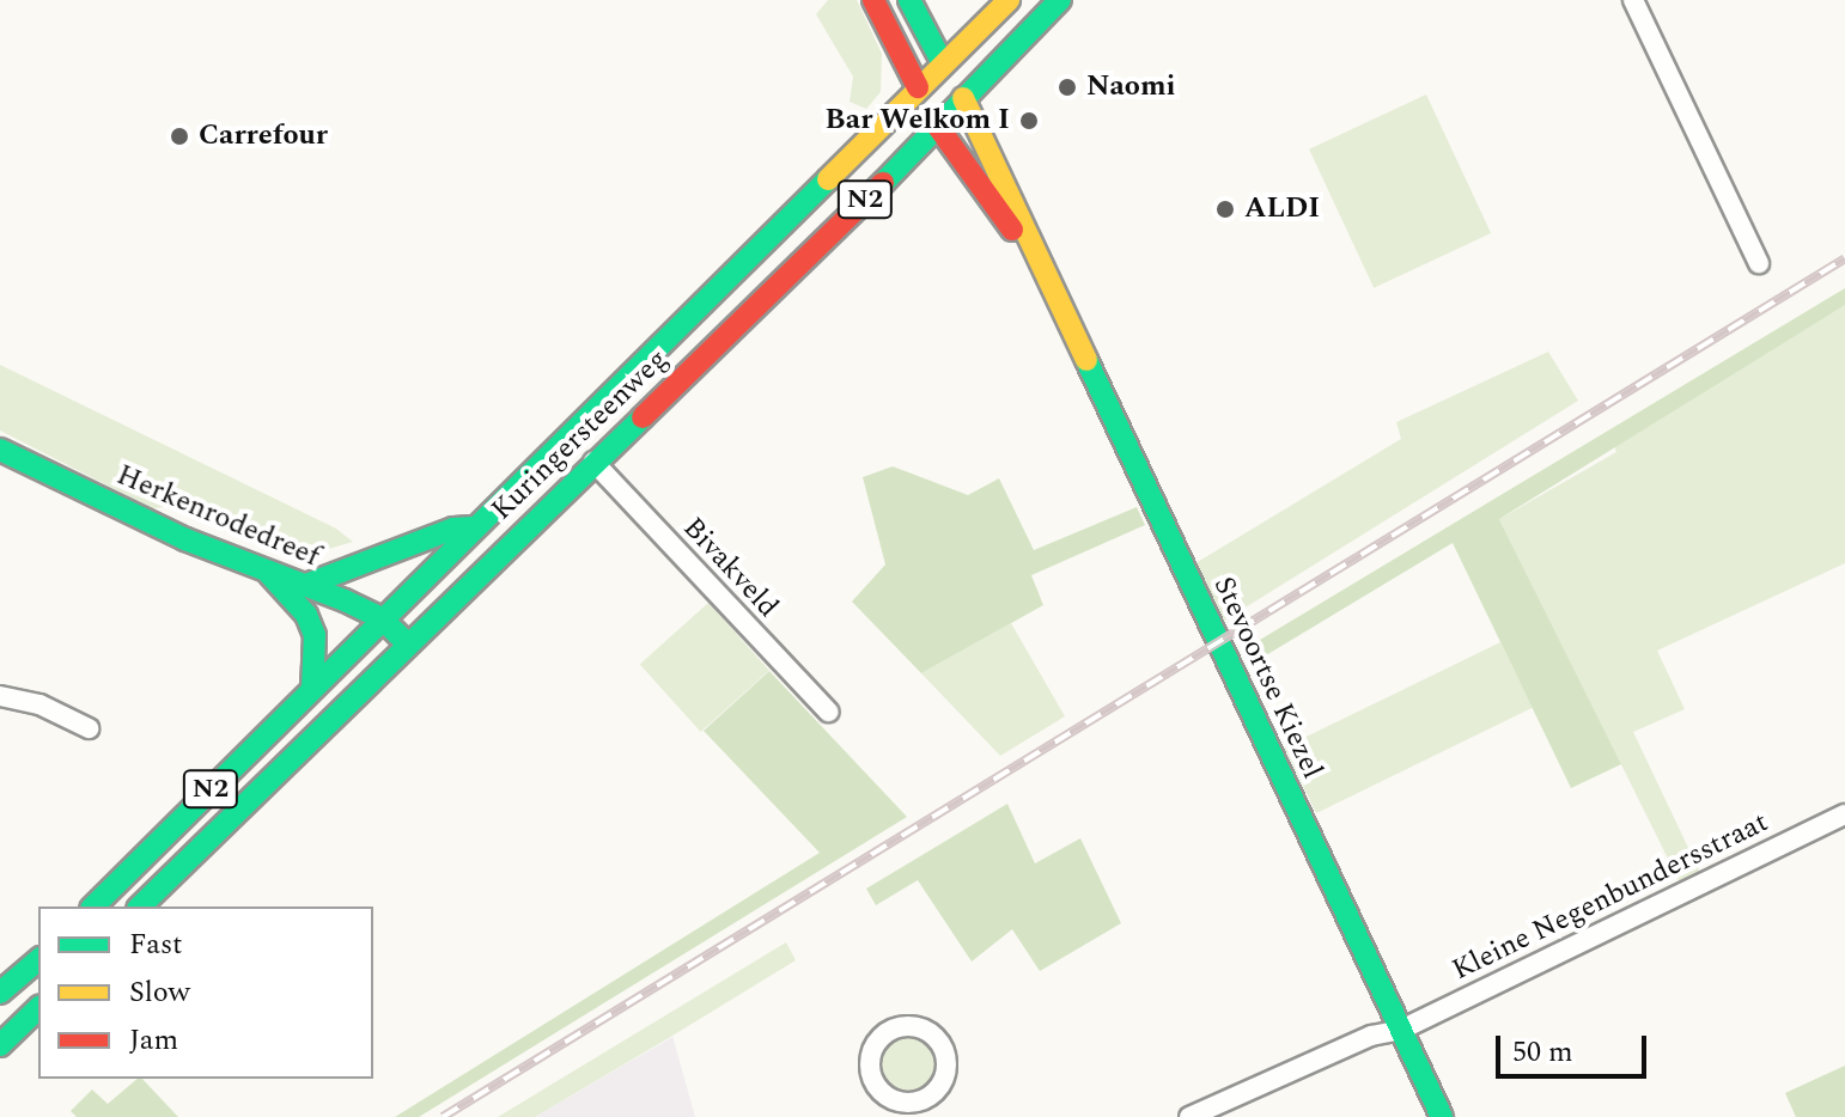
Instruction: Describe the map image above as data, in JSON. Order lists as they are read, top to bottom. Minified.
{"streets":{"main road":["N2","Kuringersteenweg","Herkenrodedreef","Stevoortse Kiezel"],"street":["Bivakveld","Kleine Negenbundersstraat"]},"crossings":[["Kuringersteenweg","Herkenrodedreef"],["Kuringersteenweg","Bivakveld"],["Kuringersteenweg","Stevoortse Kiezel"],["Stevoortse Kiezel","Kleine Negenbundersstraat"]],"places":["Naomi","Bar Welkom I","Carrefour","ALDI"],"legend":["Fast","Slow","Jam"],"scale_bar":"50 m"}
